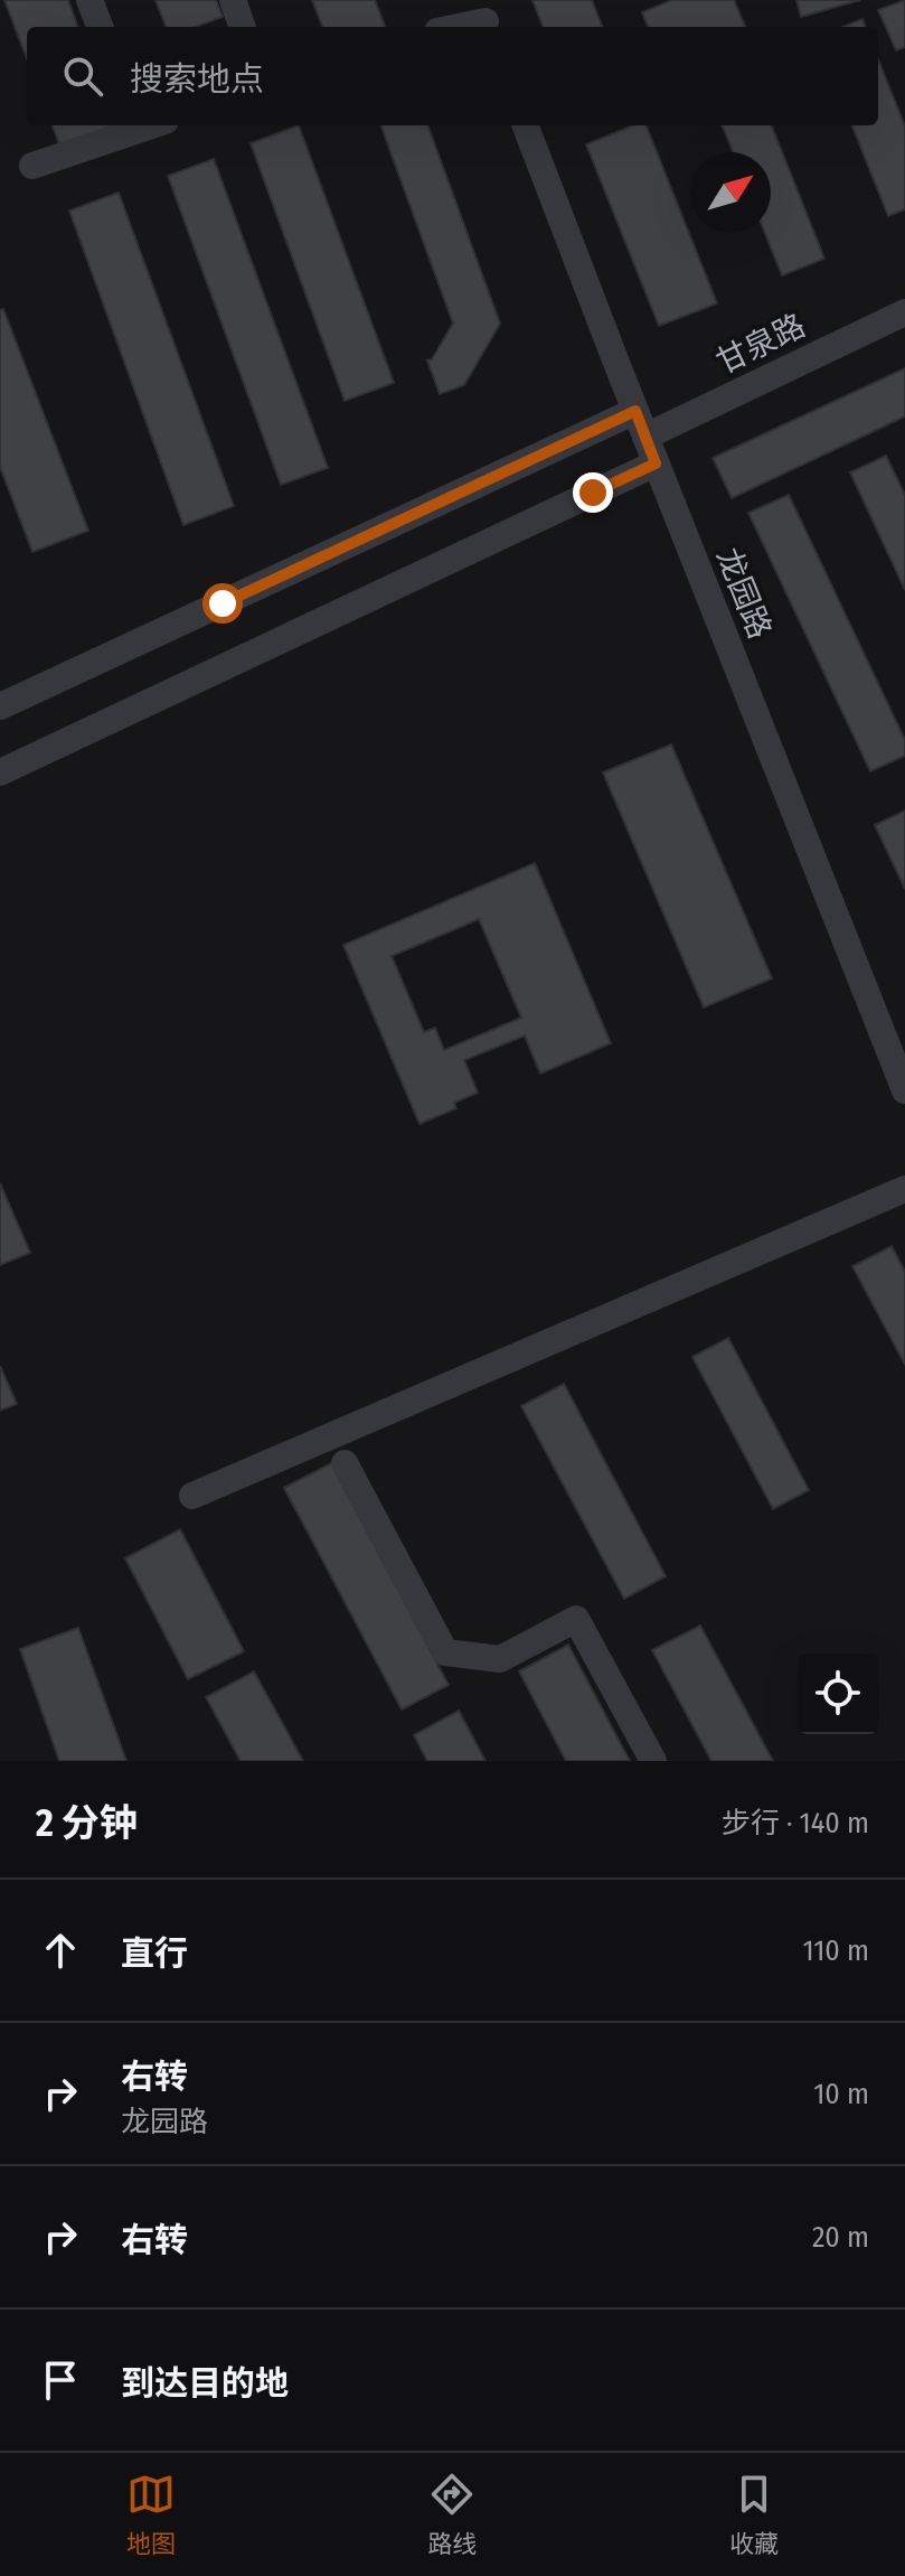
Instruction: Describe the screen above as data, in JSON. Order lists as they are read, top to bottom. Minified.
{"streets":{"street":["甘泉路","龙园路"]},"crossings":[["甘泉路","龙园路"]],"north":"top right","page":{"search":"搜索地点","heading":["2 分钟","步行 · 140 m"],"list":[["直行","110 m"],["右转","龙园路","10 m"],["右转","20 m"],"到达目的地"],"nav":["地图","路线","收藏"]}}
